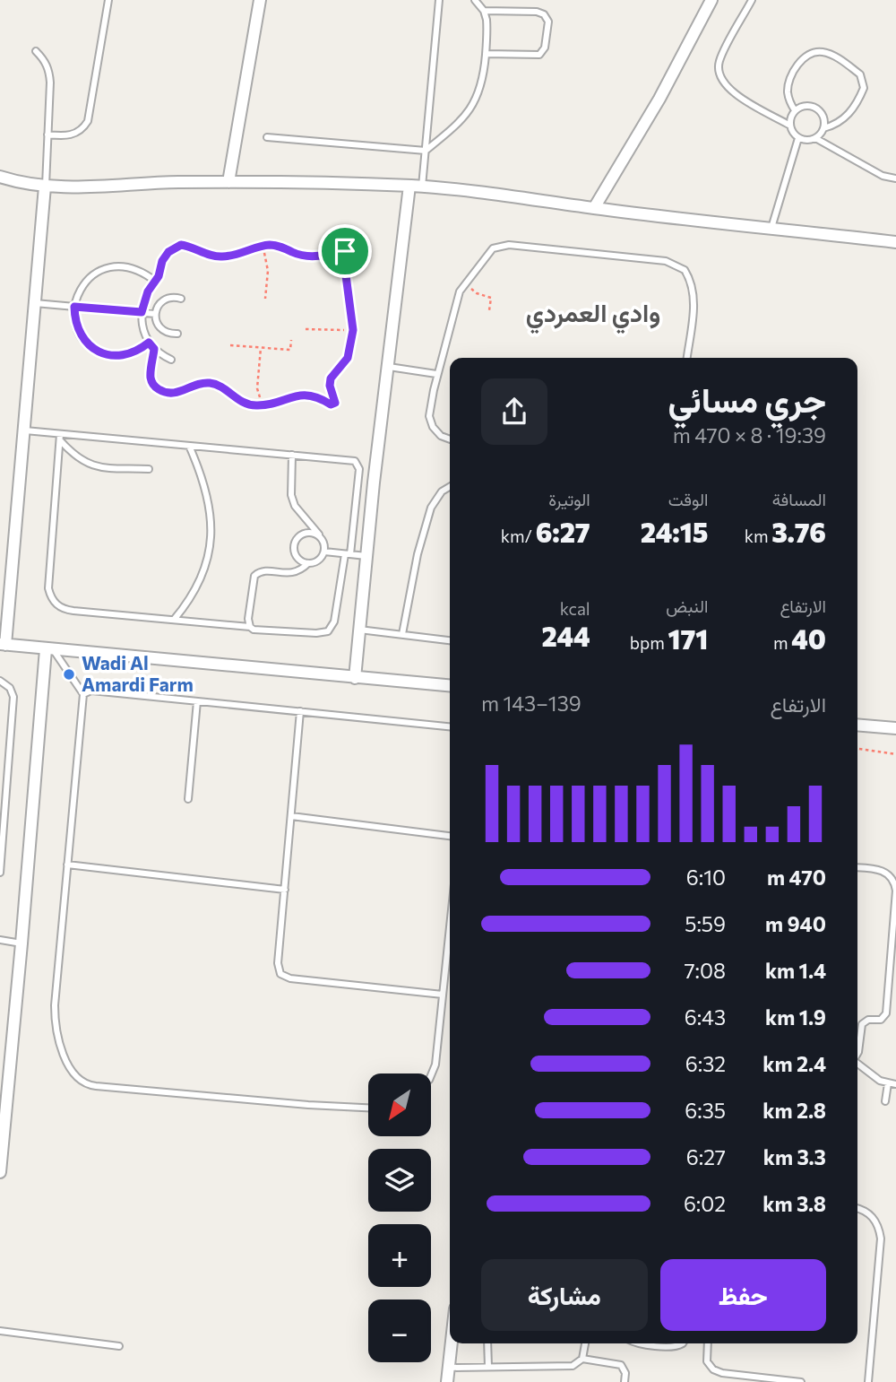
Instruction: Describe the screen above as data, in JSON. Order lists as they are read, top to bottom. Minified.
{"districts":["وادي العمردي"],"places":["Wadi Al Amardi Farm"],"north":"bottom left","page":{"heading":["جري مسائي","19:39 · 8 × 470 m"],"stats":[["المسافة","3.76 km"],["الوقت","24:15"],["الوتيرة","6:27 /km"],["الارتفاع","40 m"],["النبض","171 bpm"],["kcal","244"]],"chart":["الارتفاع","139–143 m"],"list":[{"name":"470 m","note":"6:10"},{"name":"940 m","note":"5:59"},{"name":"1.4 km","note":"7:08"},{"name":"1.9 km","note":"6:43"},{"name":"2.4 km","note":"6:32"},{"name":"2.8 km","note":"6:35"},{"name":"3.3 km","note":"6:27"},{"name":"3.8 km","note":"6:02"}],"map_buttons":["+","−"],"buttons":["حفظ","مشاركة"]}}
